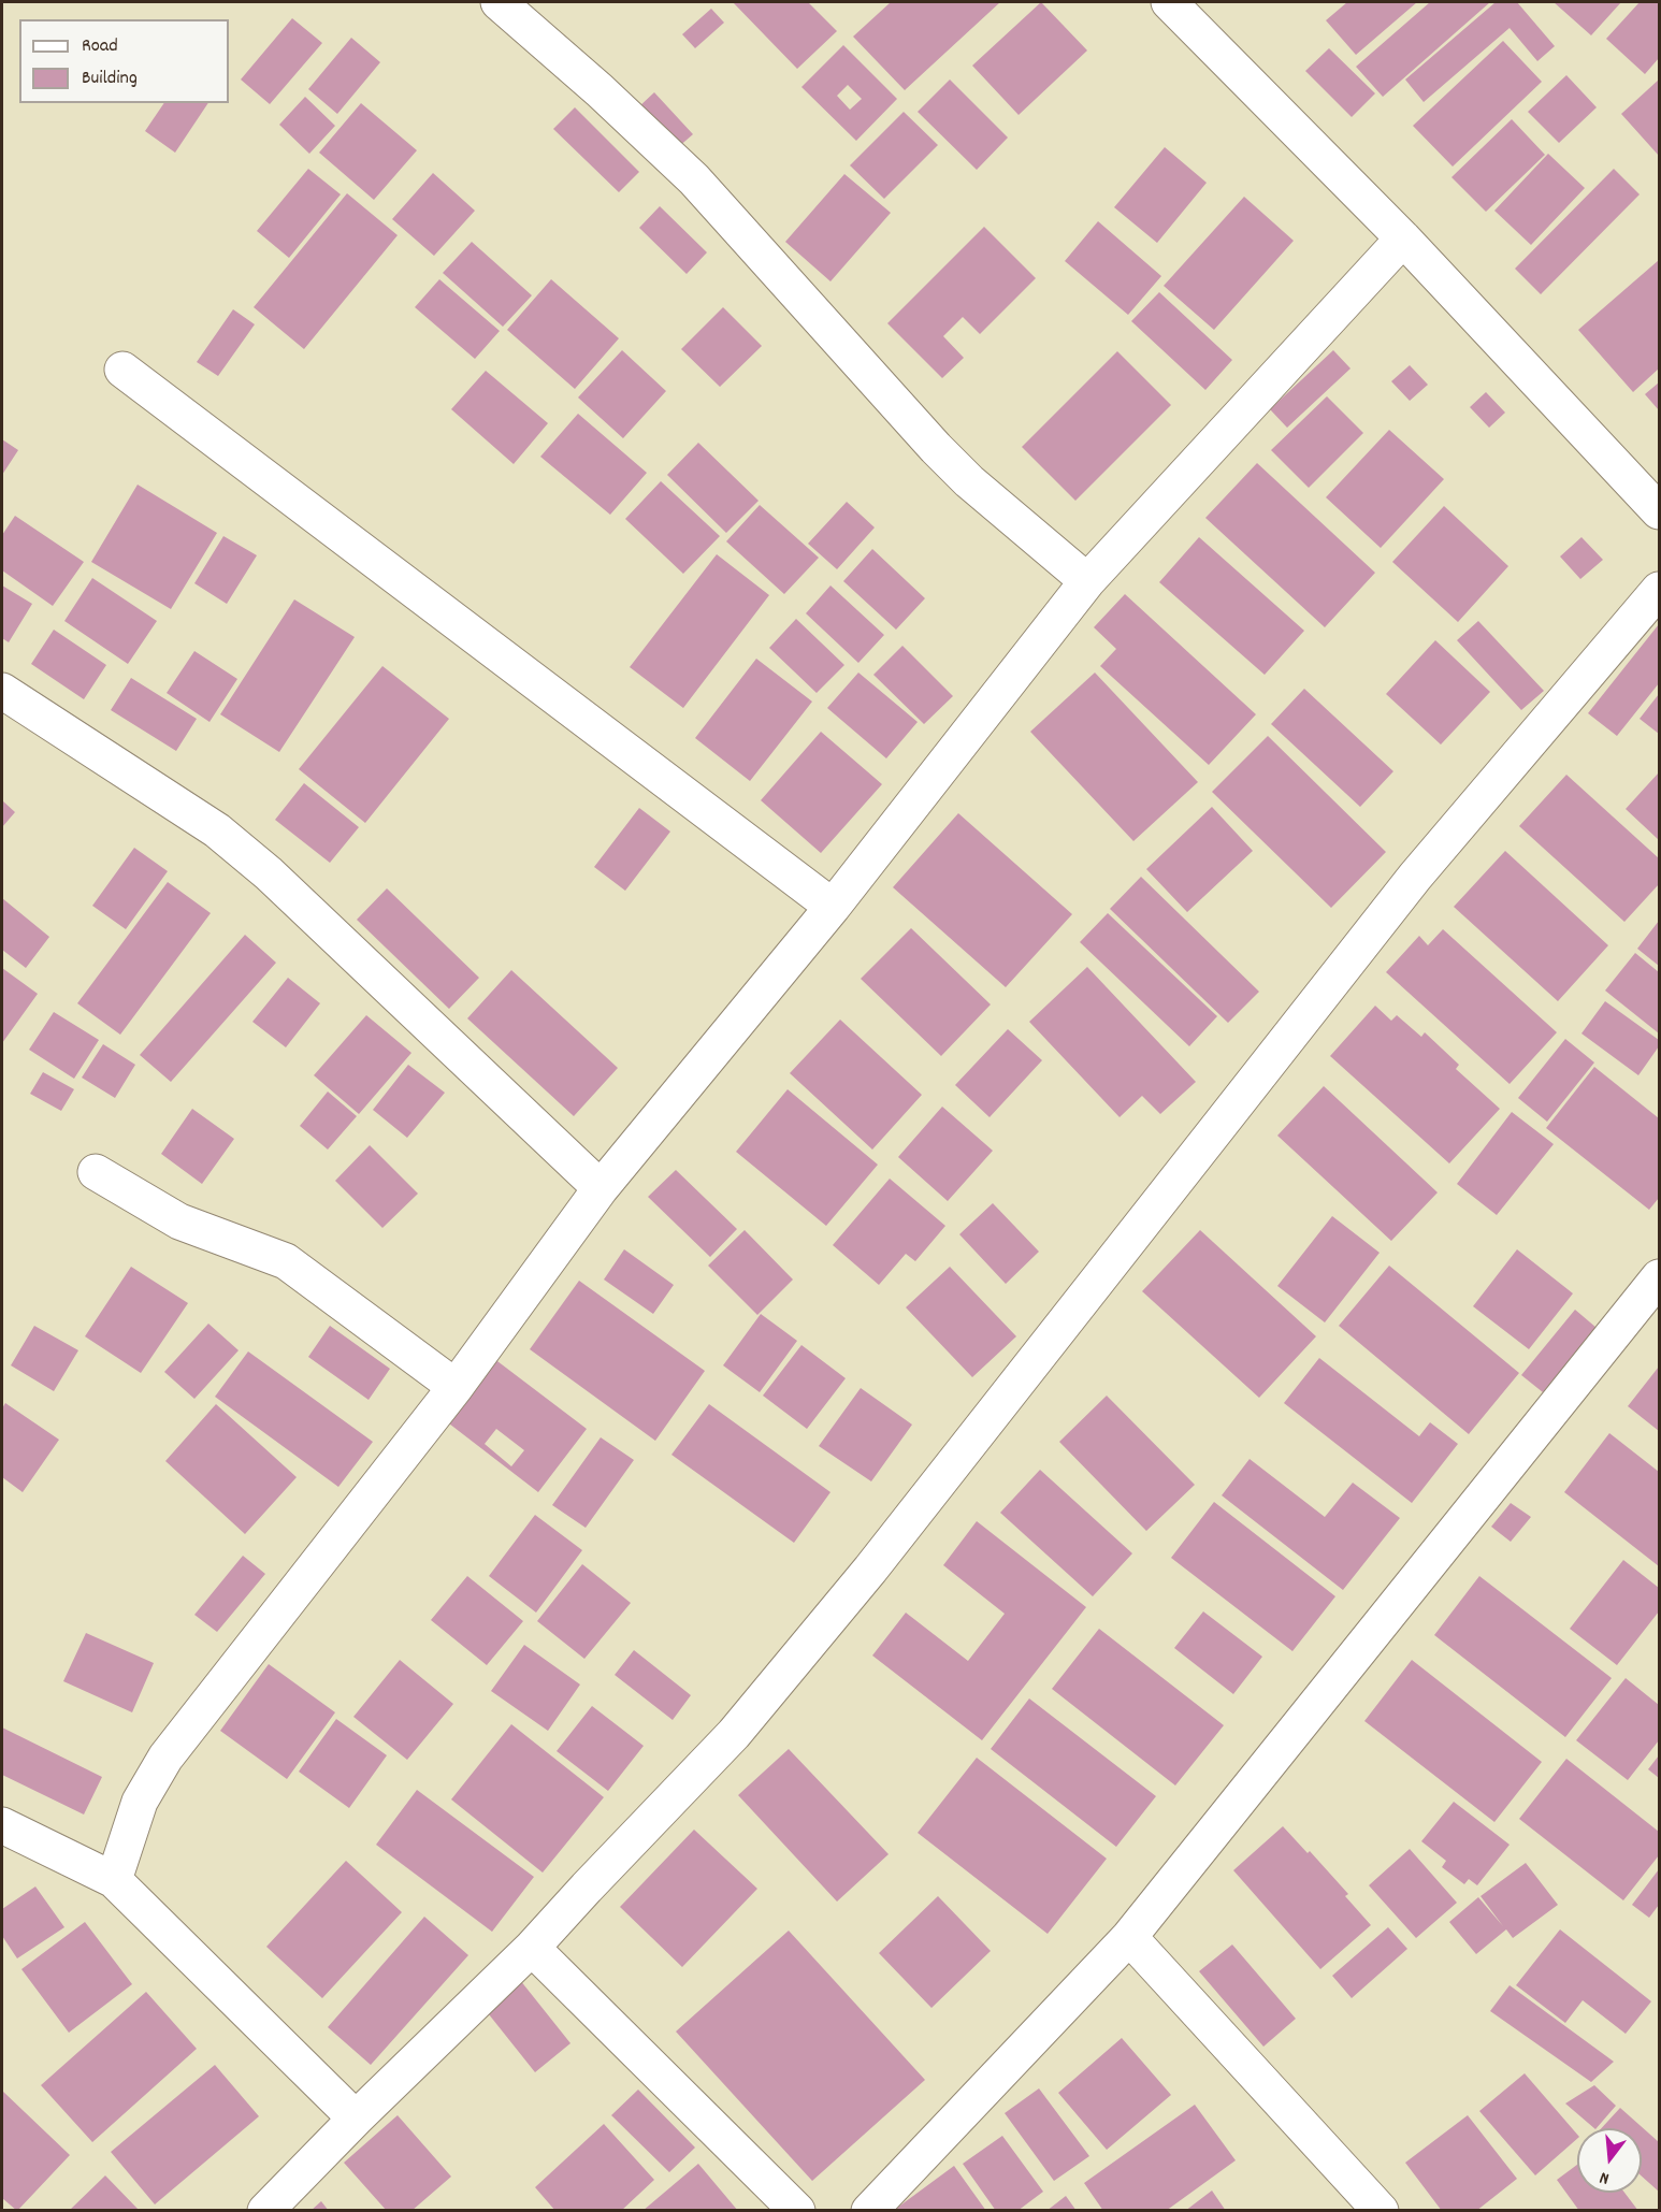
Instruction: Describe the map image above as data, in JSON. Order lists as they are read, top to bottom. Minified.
{"legend":["Road","Building"],"north":"bottom"}
